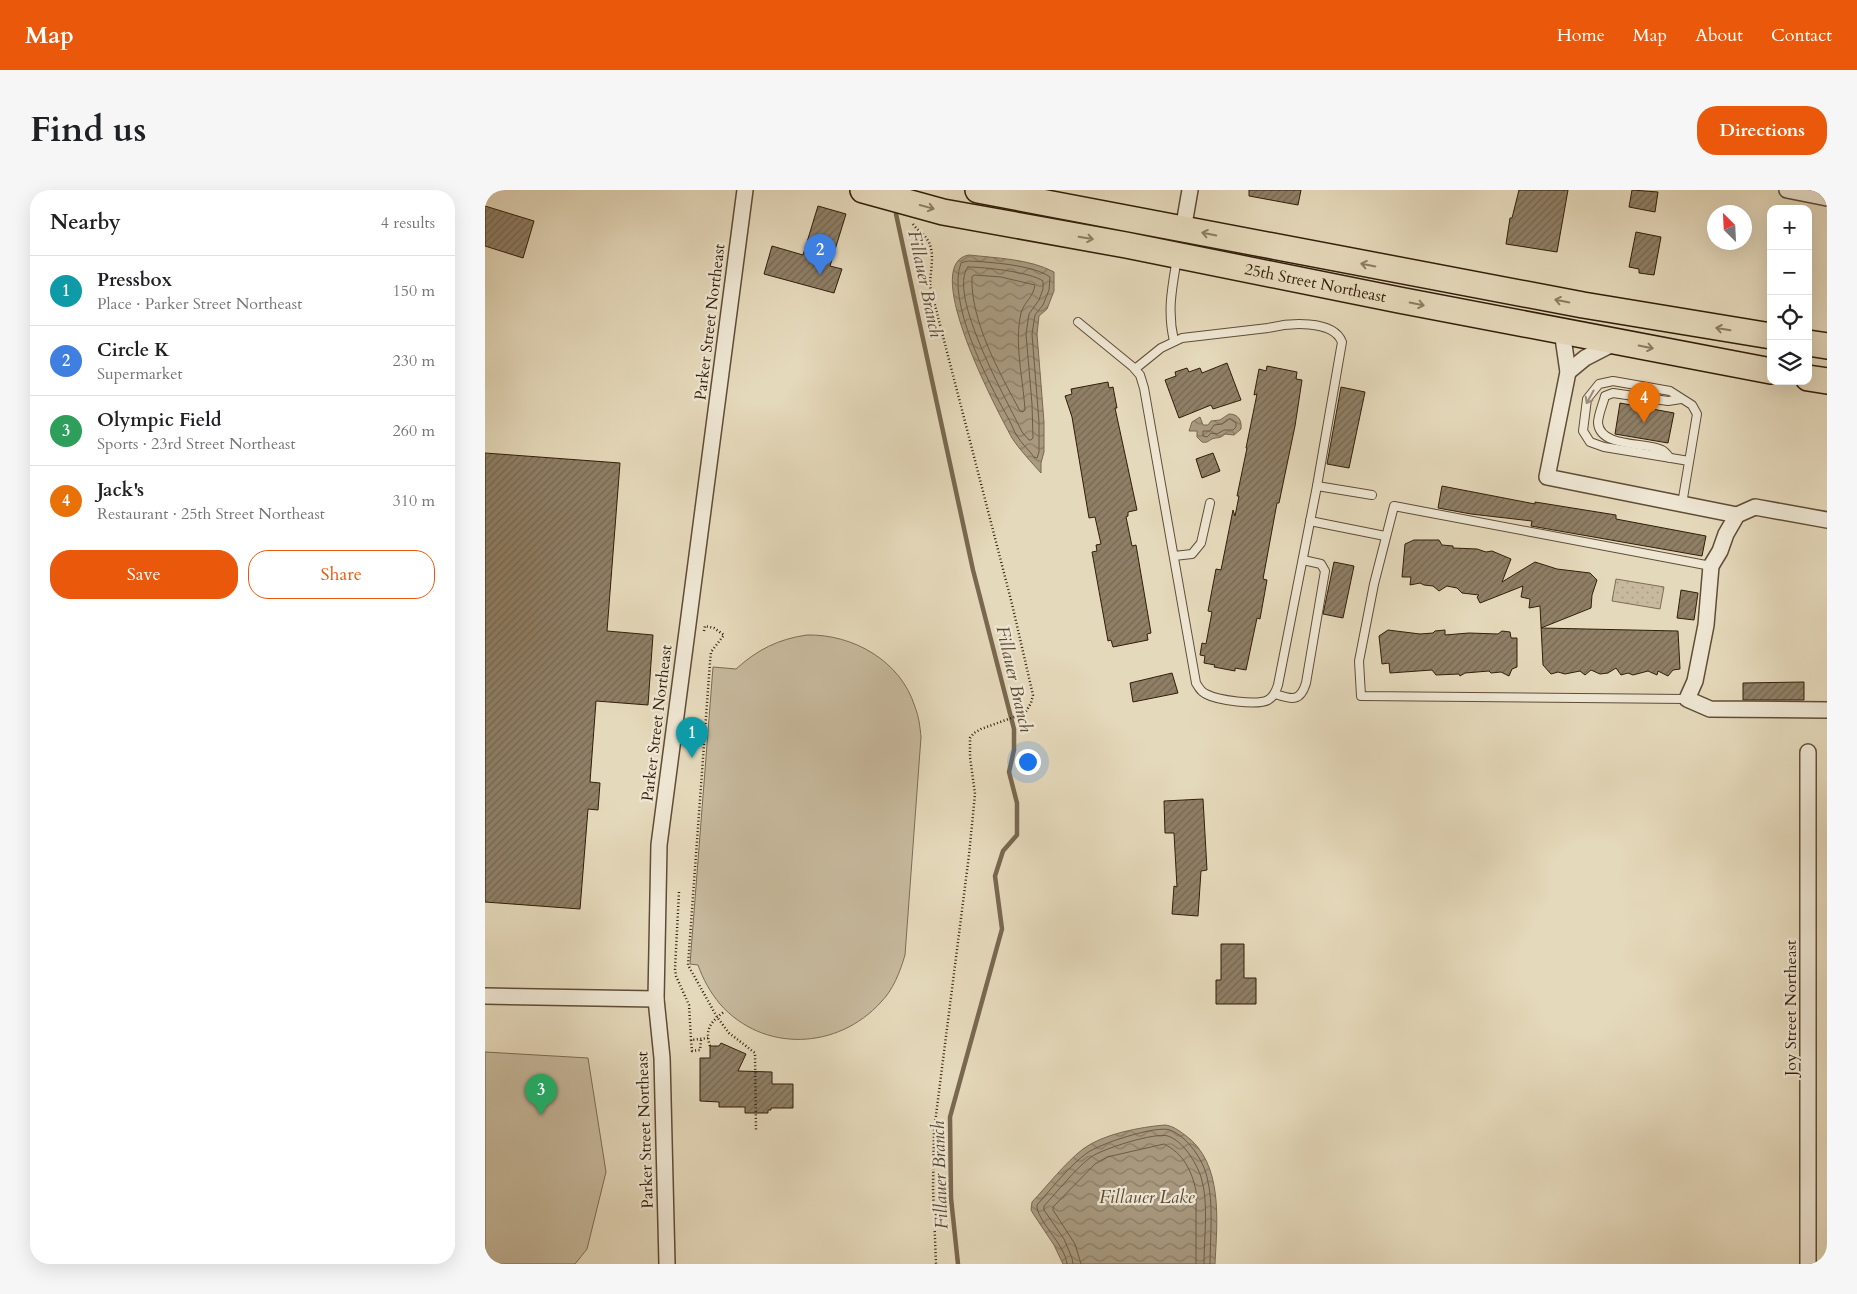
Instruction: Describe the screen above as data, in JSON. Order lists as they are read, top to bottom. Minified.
{"streets":{"highway":["25th Street Northeast"],"street":["Parker Street Northeast","Joy Street Northeast"]},"water":["Fillauer Branch","Fillauer Lake"],"north":"top left","page":{"header":"Map","nav":["Home","Map","About","Contact"],"title":"Find us","buttons":["Directions",["Save","Share"]],"heading":["Nearby","4 results"],"map_buttons":["+","−"],"pins":["2","4","1","3"],"list":[{"mark":"1","name":"Pressbox","note":"Place · Parker Street Northeast","value":"150 m"},{"mark":"2","name":"Circle K","note":"Supermarket","value":"230 m"},{"mark":"3","name":"Olympic Field","note":"Sports · 23rd Street Northeast","value":"260 m"},{"mark":"4","name":"Jack's","note":"Restaurant · 25th Street Northeast","value":"310 m"}]}}
